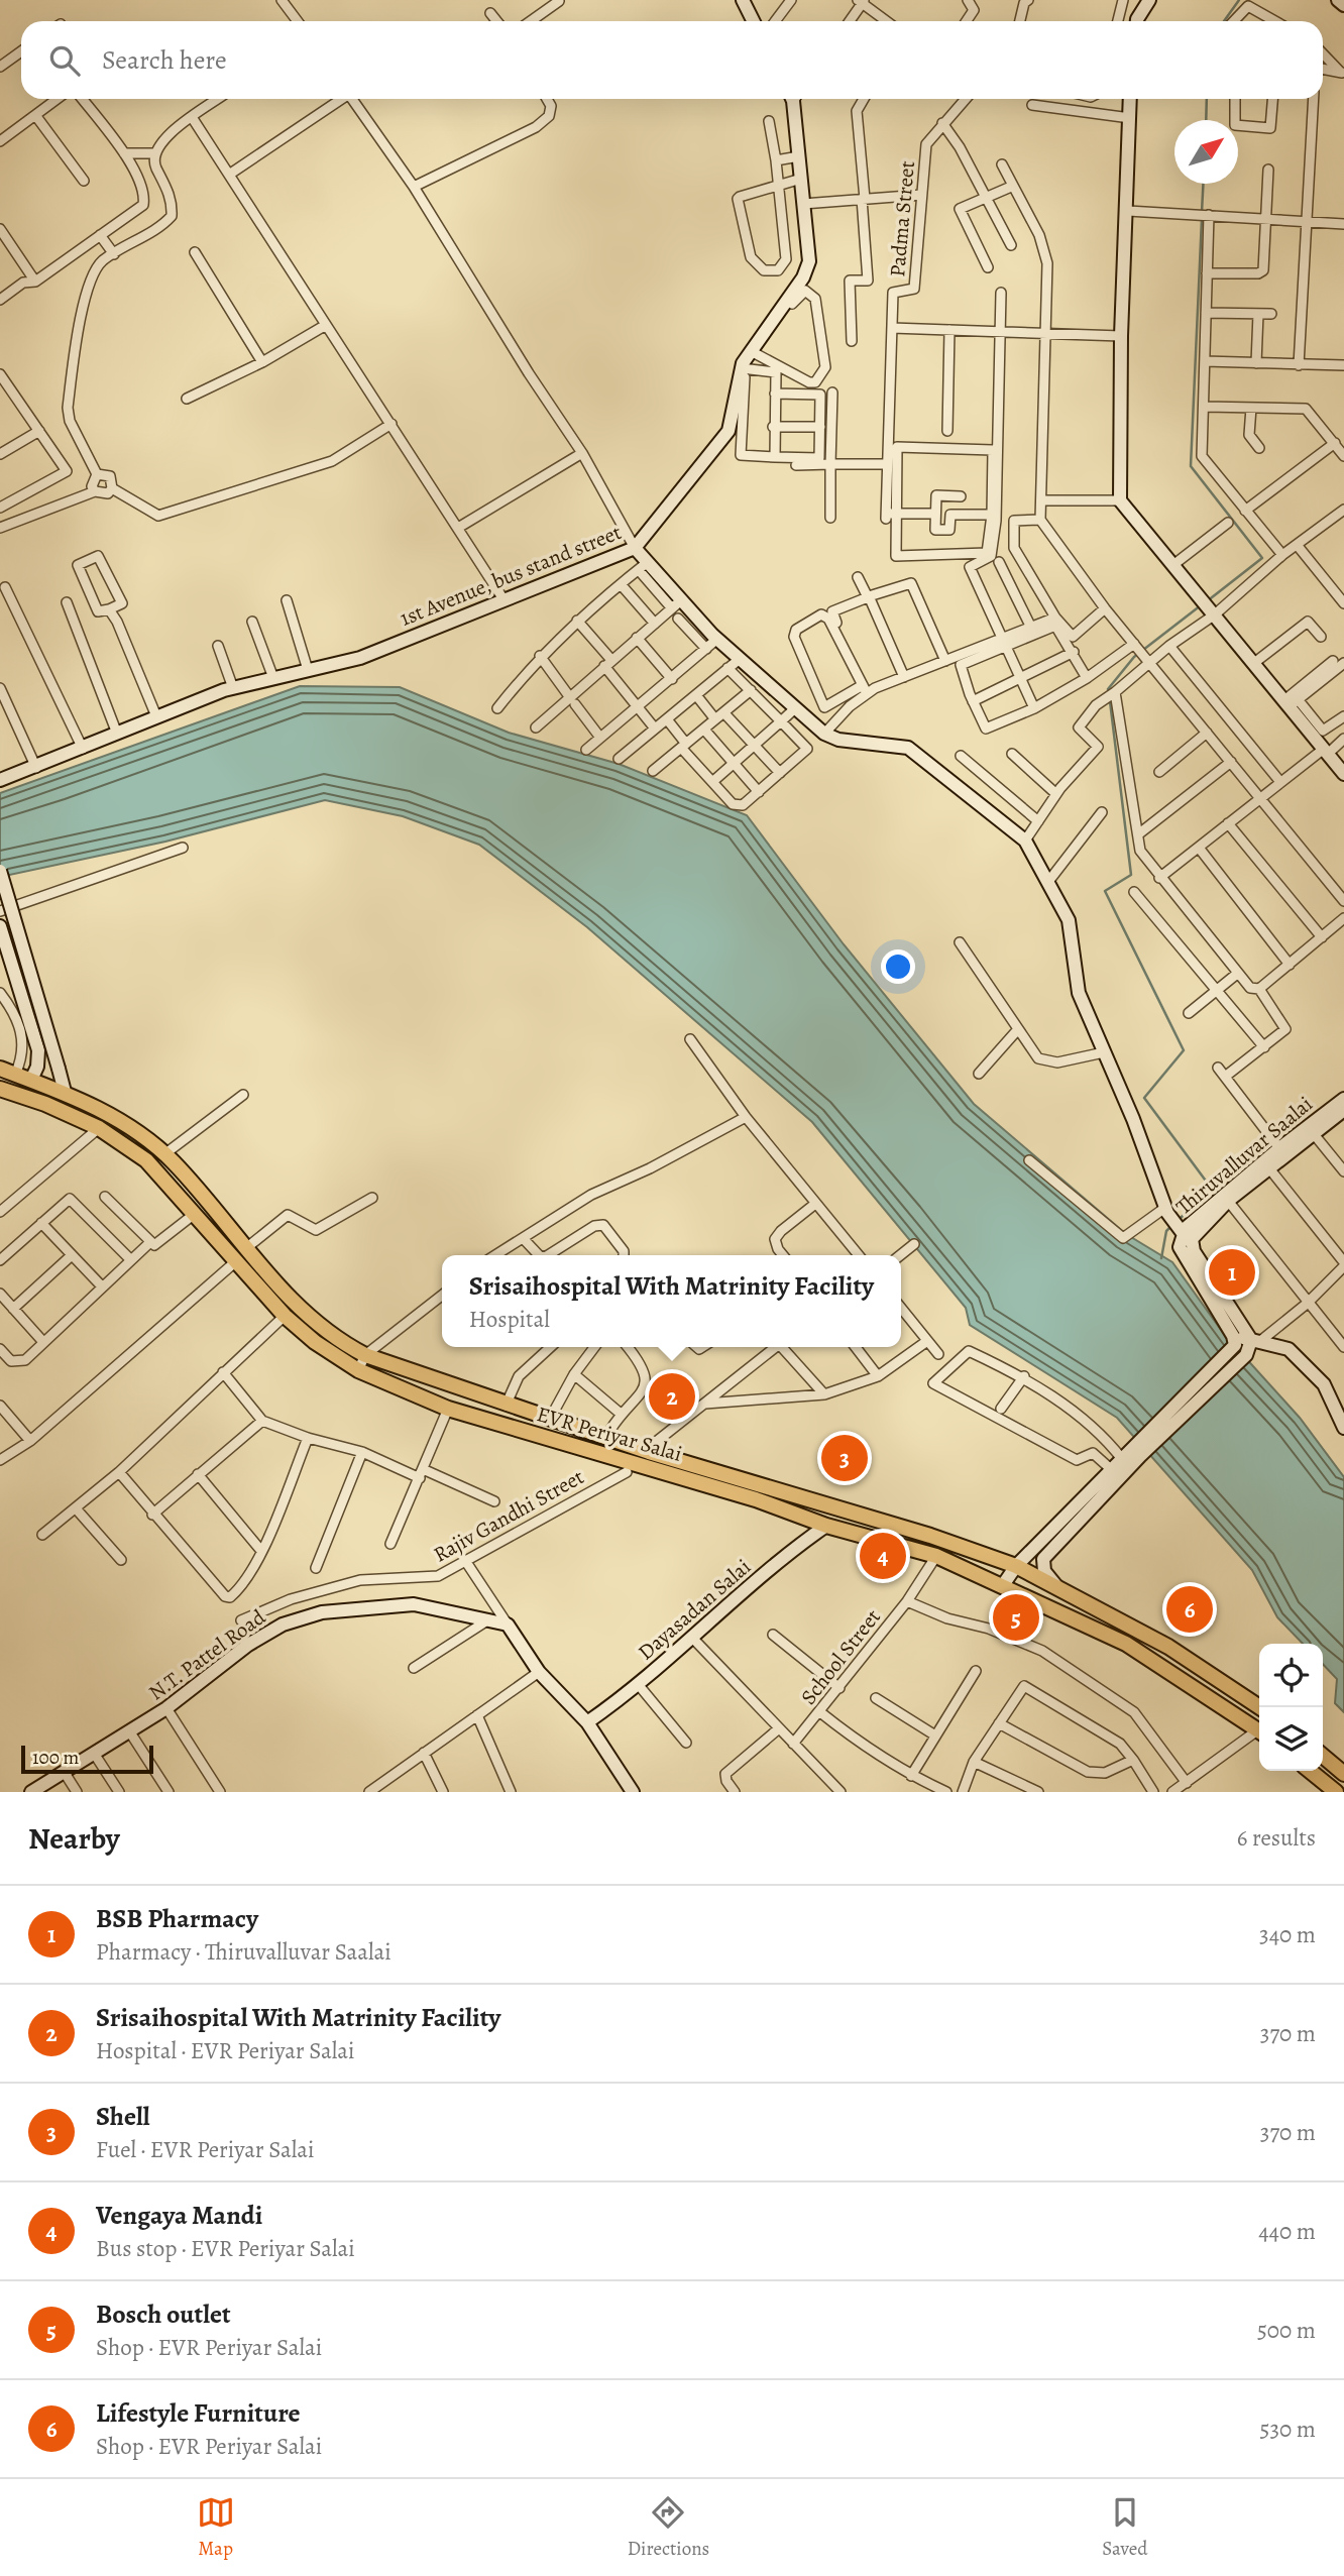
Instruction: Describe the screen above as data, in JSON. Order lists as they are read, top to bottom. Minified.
{"streets":{"main road":["EVR Periyar Salai"],"street":["Padma Street","1st Avenue, bus stand street","Thiruvalluvar Saalai","Rajiv Gandhi Street","Dayasadan Salai","N.T. Pattel Road","School Street"]},"crossings":[["EVR Periyar Salai","Dayasadan Salai"],["EVR Periyar Salai","School Street"]],"scale_bar":"100 m","north":"top right","page":{"search":"Search here","pins":["1","2","3","4","6","5"],"popup":["Srisaihospital With Matrinity Facility","Hospital"],"scale":"100 m","heading":["Nearby","6 results"],"list":[{"mark":"1","name":"BSB Pharmacy","note":"Pharmacy · Thiruvalluvar Saalai","value":"340 m"},{"mark":"2","name":"Srisaihospital With Matrinity Facility","note":"Hospital · EVR Periyar Salai","value":"370 m"},{"mark":"3","name":"Shell","note":"Fuel · EVR Periyar Salai","value":"370 m"},{"mark":"4","name":"Vengaya Mandi","note":"Bus stop · EVR Periyar Salai","value":"440 m"},{"mark":"5","name":"Bosch outlet","note":"Shop · EVR Periyar Salai","value":"500 m"},{"mark":"6","name":"Lifestyle Furniture","note":"Shop · EVR Periyar Salai","value":"530 m"}],"nav":["Map","Directions","Saved"]}}
